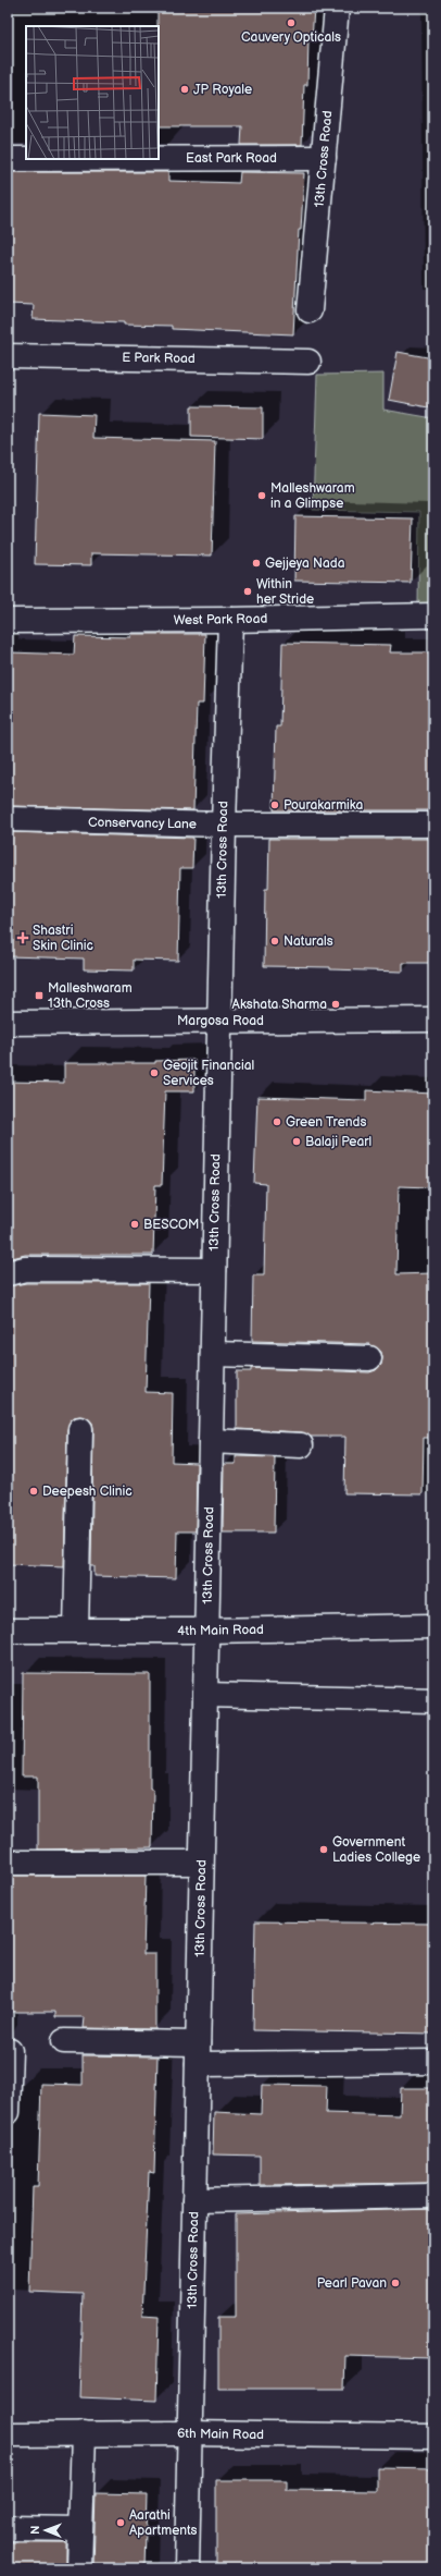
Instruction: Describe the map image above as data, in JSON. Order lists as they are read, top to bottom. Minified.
{"streets":{"street":["East Park Road","13th Cross Road","E Park Road","West Park Road","Conservancy Lane","Margosa Road","4th Main Road","6th Main Road"]},"crossings":[["East Park Road","13th Cross Road"],["13th Cross Road","West Park Road"],["13th Cross Road","Conservancy Lane"],["13th Cross Road","Margosa Road"],["13th Cross Road","4th Main Road"],["13th Cross Road","6th Main Road"]],"places":{"other":["Cauvery Opticals","JP Royale","Malleshwaram in a Glimpse","Gejjeya Nada","Within her Stride","Pourakarmika","Naturals","Akshata Sharma","Geojit Financial Services","Green Trends","Balaji Pearl","BESCOM","Deepesh Clinic","Government Ladies College","Pearl Pavan","Aarathi Apartments"],"health":["Shastri Skin Clinic"],"transit":["Malleshwaram 13th Cross"]},"north":"left"}
